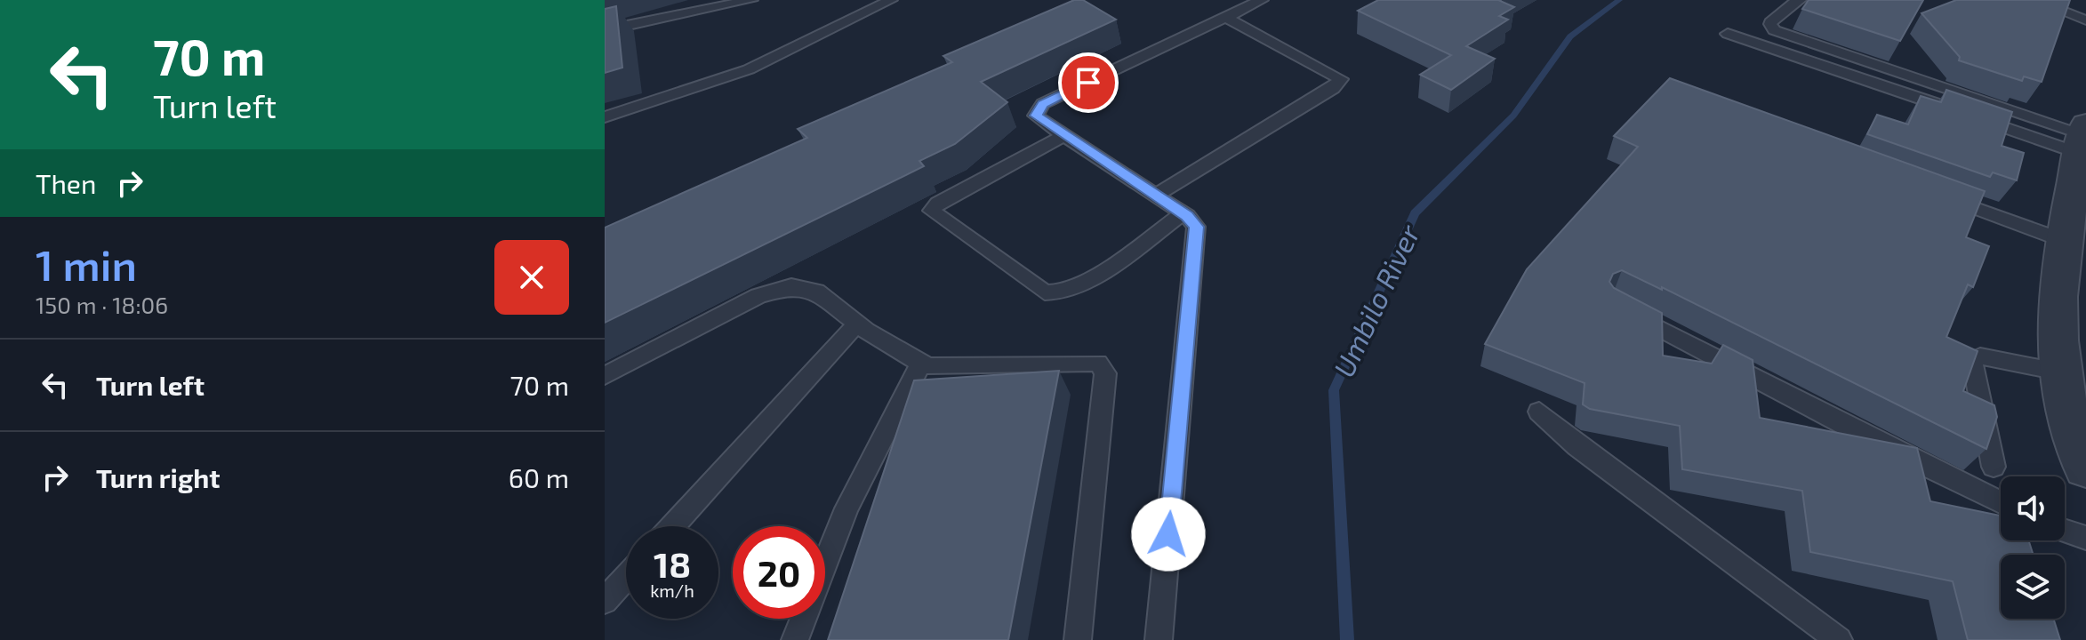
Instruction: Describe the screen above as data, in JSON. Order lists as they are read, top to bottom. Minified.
{"water":["Umbilo River"],"page":{"turn":["70 m","Turn left"],"then":"Then","heading":["1 min","150 m · 18:06"],"list":[{"name":"Turn left","value":"70 m"},{"name":"Turn right","value":"60 m"}],"speed":"18 km/h","limit":"20"}}
